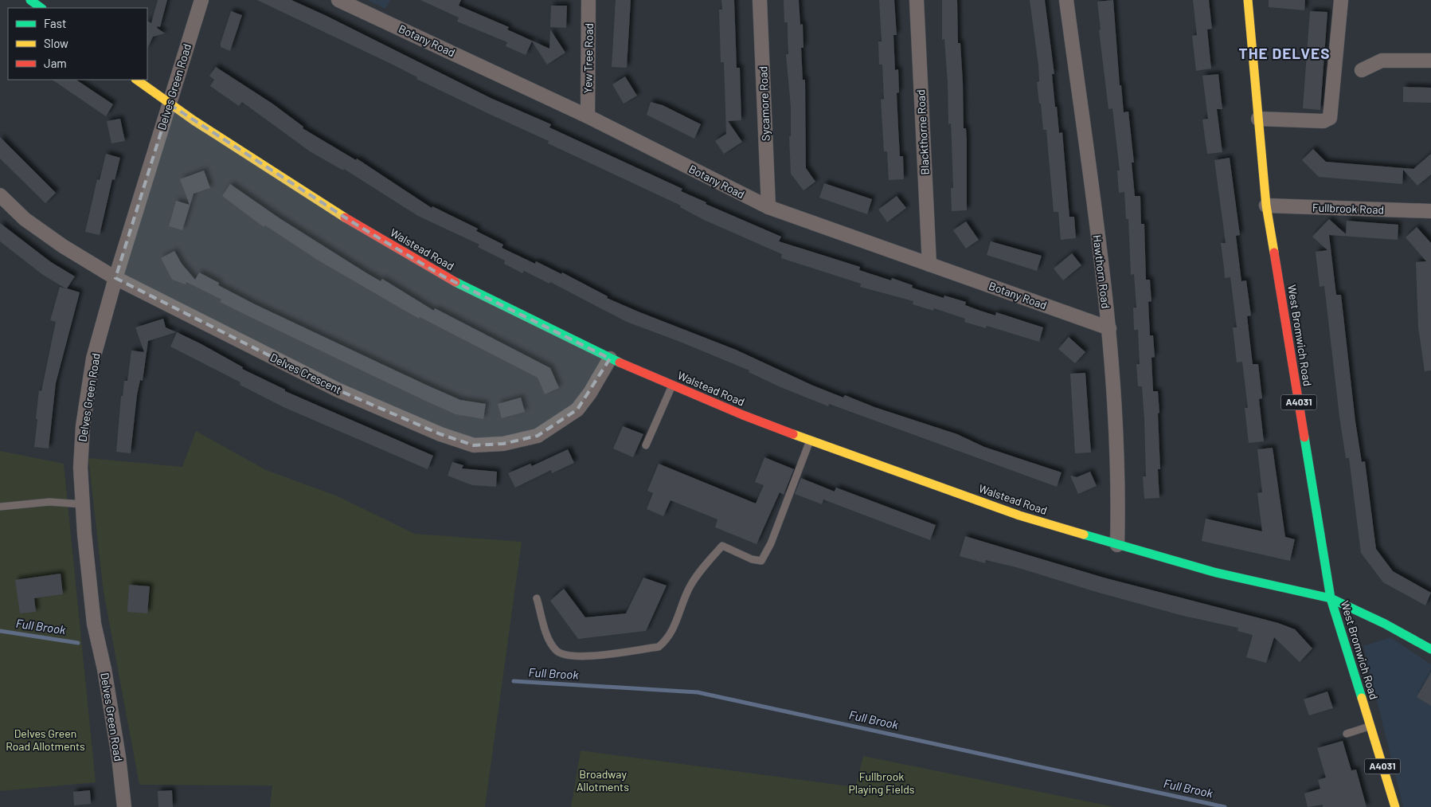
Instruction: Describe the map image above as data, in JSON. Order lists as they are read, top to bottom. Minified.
{"streets":{"street":["Botany Road","Yew Tree Road","Delves Green Road","Sycamore Road","Blackthorne Road","Fullbrook Road","Walstead Road","Hawthorn Road","West Bromwich Road","Delves Crescent","A4031"]},"crossings":[["Botany Road","Yew Tree Road"],["Botany Road","Sycamore Road"],["Botany Road","Blackthorne Road"],["Botany Road","Hawthorn Road"],["Delves Green Road","Walstead Road"],["Delves Green Road","Delves Crescent"],["Fullbrook Road","West Bromwich Road"],["Walstead Road","Hawthorn Road"],["Walstead Road","West Bromwich Road"],["Walstead Road","Delves Crescent"]],"districts":["THE DELVES"],"water":["Full Brook"],"parks":["Delves Green Road Allotments","Broadway Allotments","Fullbrook Playing Fields"],"legend":["Fast","Slow","Jam"]}
